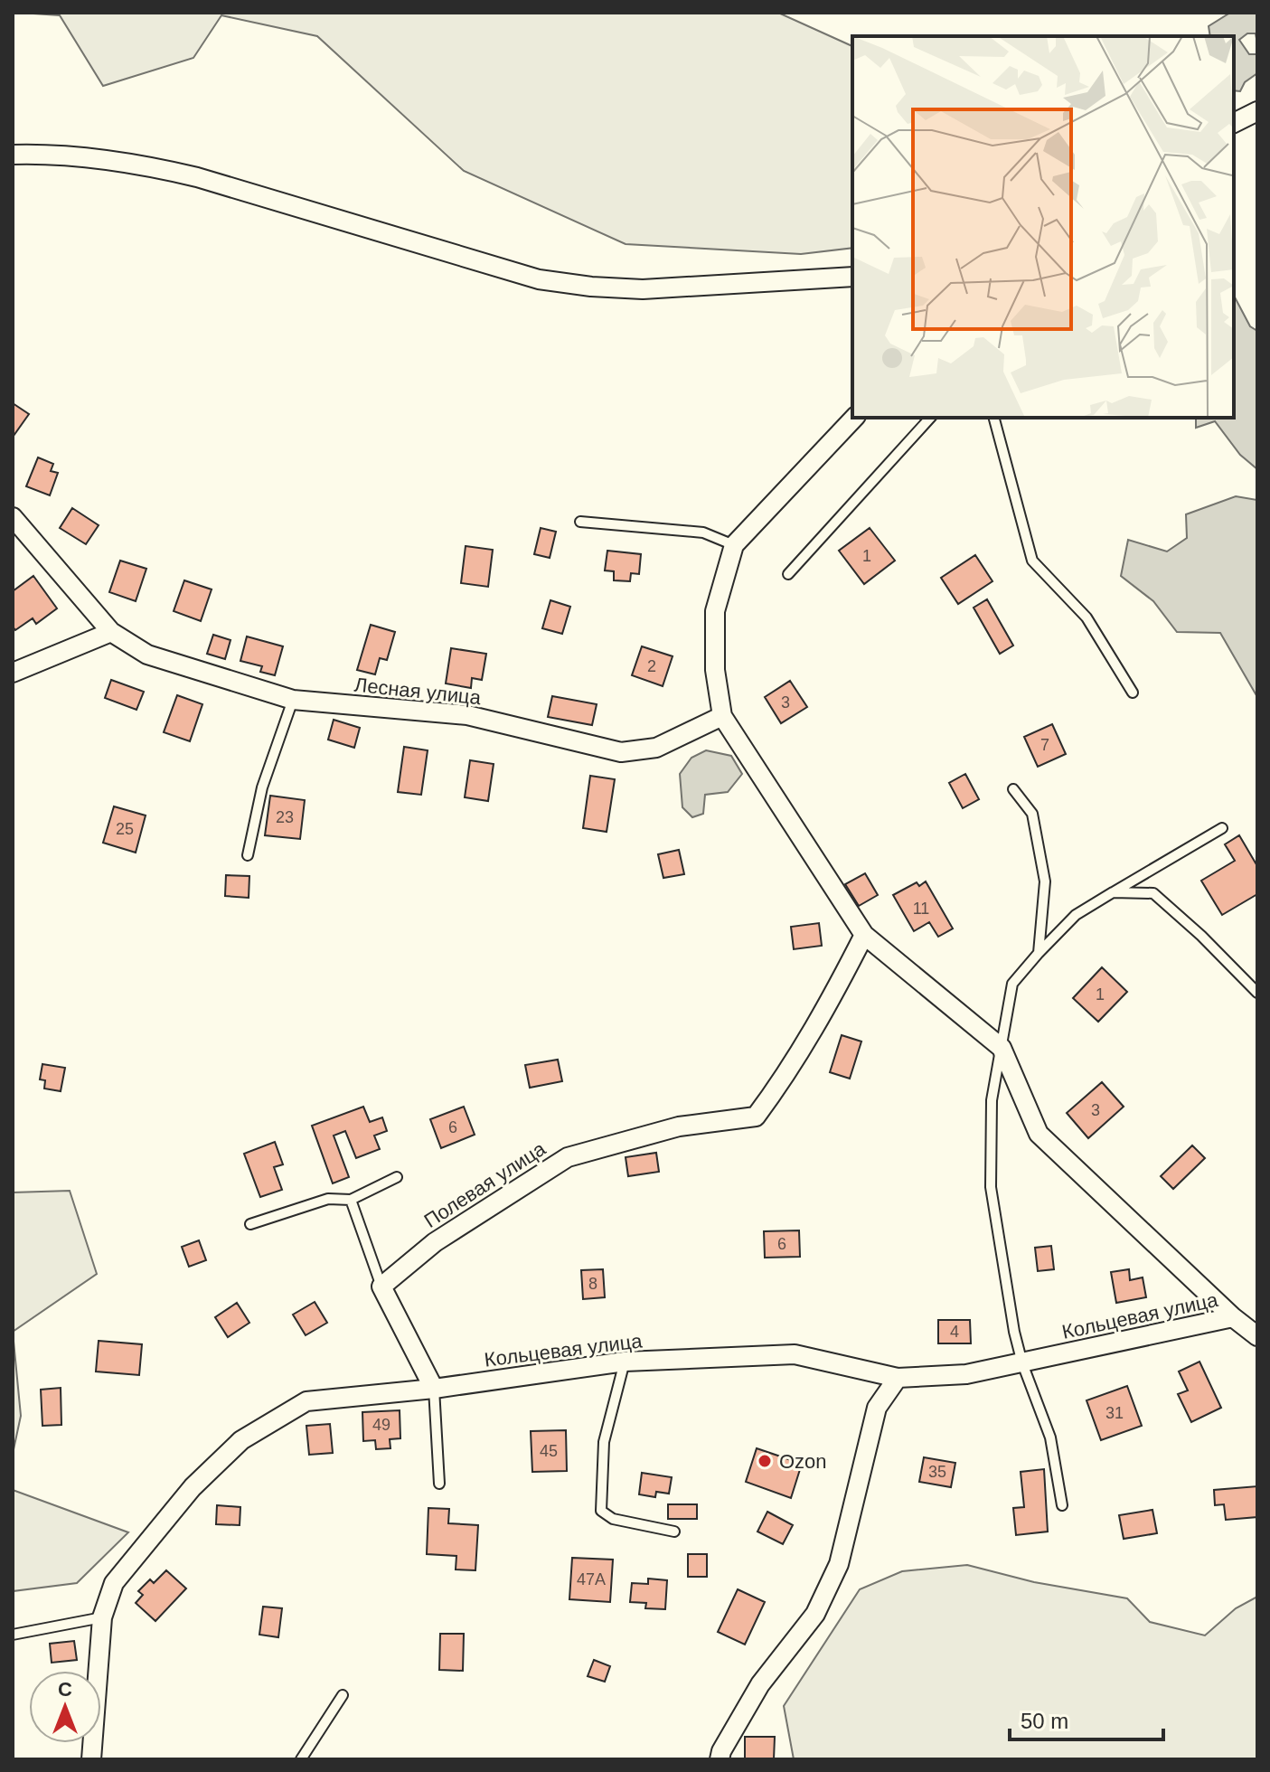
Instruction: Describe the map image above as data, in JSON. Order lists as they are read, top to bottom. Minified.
{"streets":{"street":["Лесная улица","Полевая улица","Кольцевая улица"]},"places":["Ozon"],"house_numbers":["1","2","3","7","23","25","11","1","3","6","6","8","4","31","49","45","35","47А"],"scale_bar":"50 m","north":"top"}
